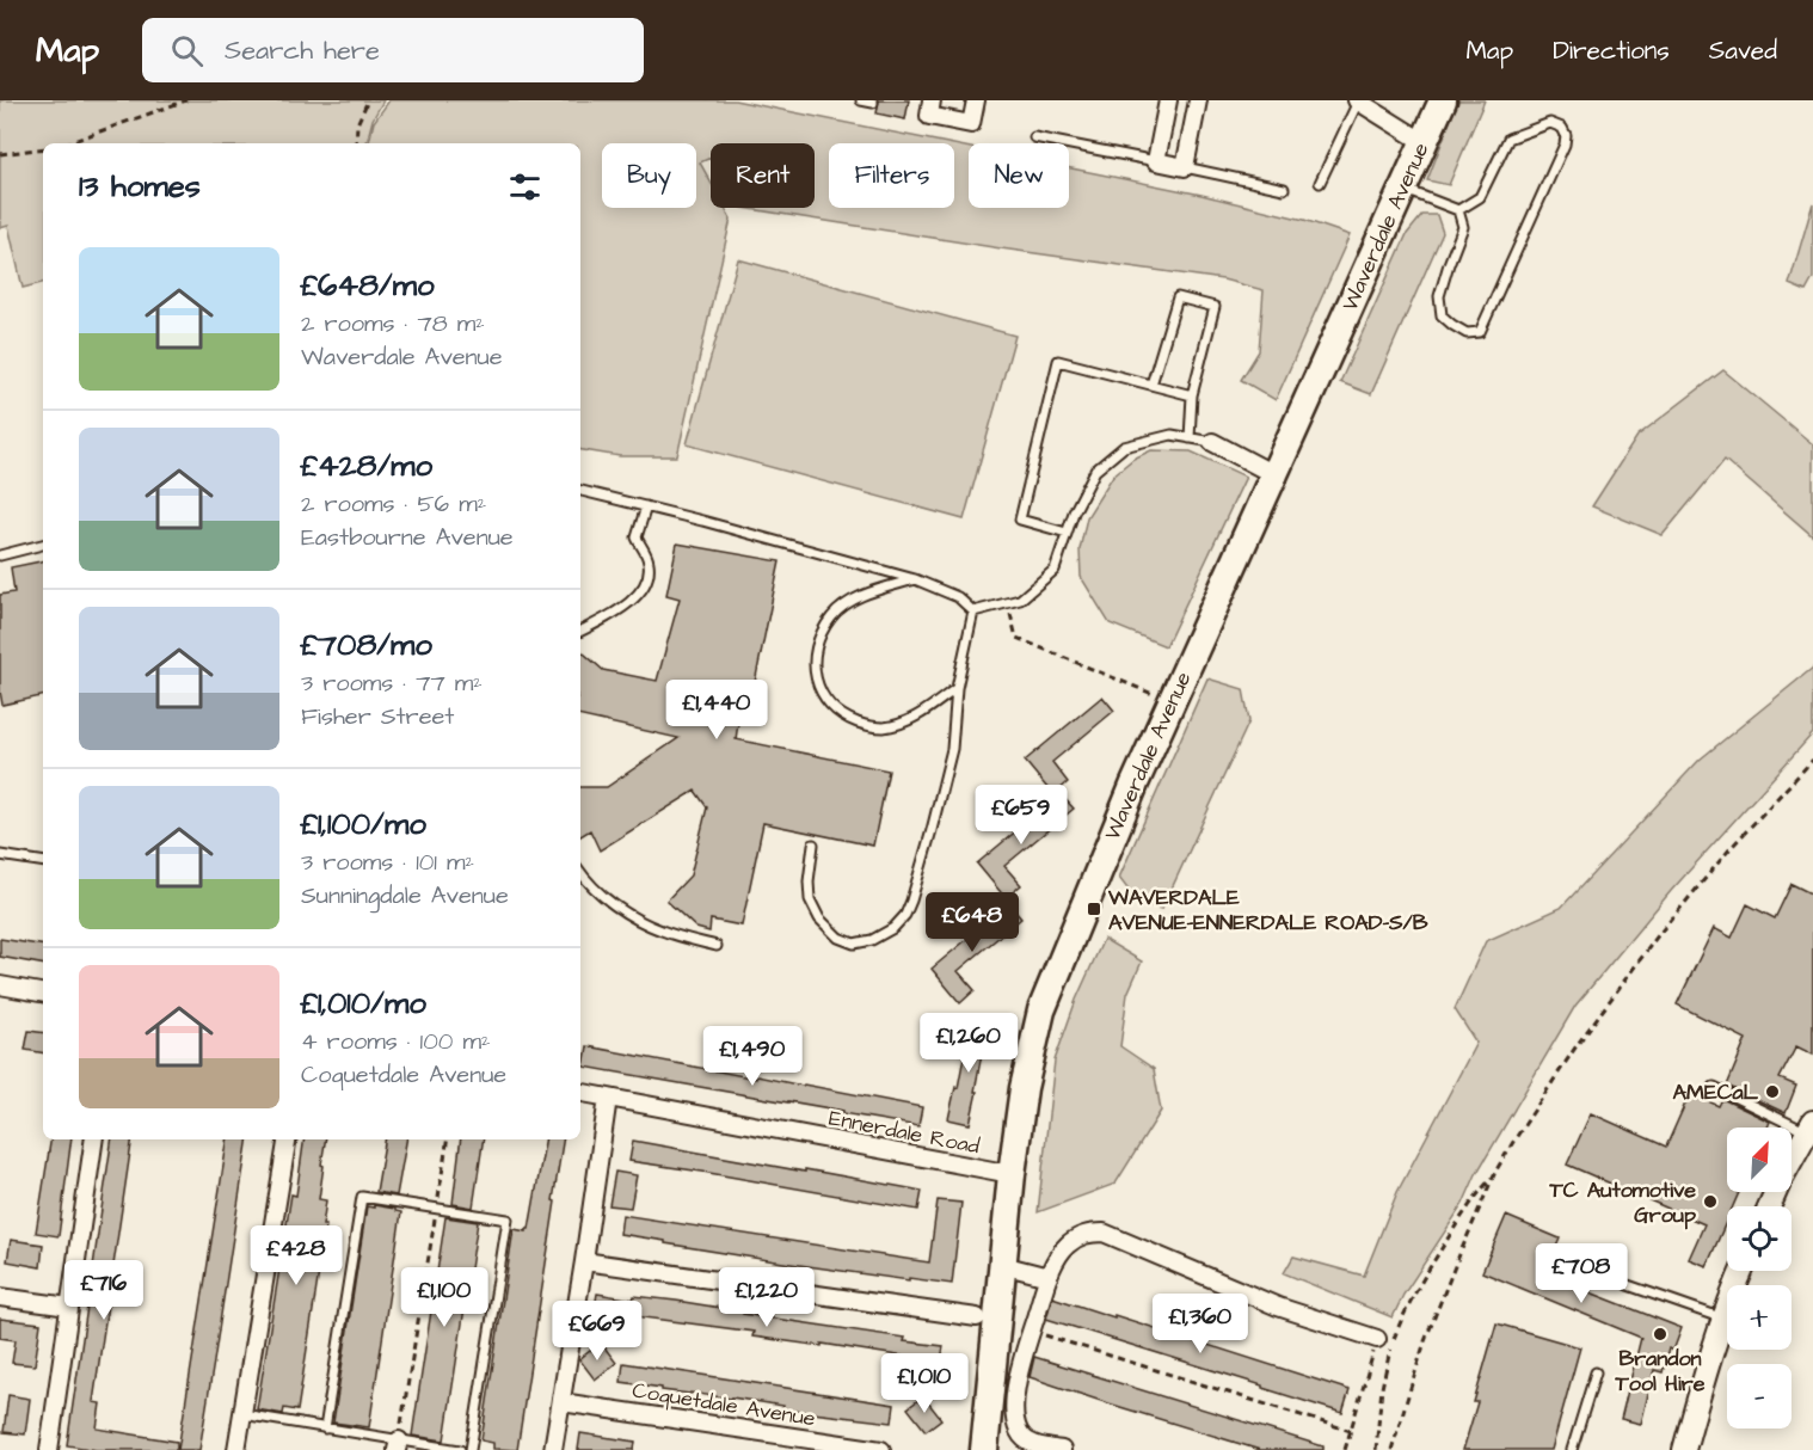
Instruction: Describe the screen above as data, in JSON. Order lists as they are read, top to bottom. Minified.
{"streets":{"main road":["Waverdale Avenue"],"street":["Ennerdale Road","Coquetdale Avenue"]},"crossings":[["Waverdale Avenue","Ennerdale Road"]],"places":{"transit":["WAVERDALE AVENUE-ENNERDALE ROAD-S/B"],"other":["AMECaL","TC Automotive Group","Brandon Tool Hire"]},"north":"top right","page":{"header":"Map","search":"Search here","nav":["Map","Directions","Saved"],"chip":["Buy","Rent","Filters","New"],"heading":"13 homes","list":[{"name":"£648/mo","note":"2 rooms · 78 m² · Waverdale Avenue"},{"name":"£428/mo","note":"2 rooms · 56 m² · Eastbourne Avenue"},{"name":"£708/mo","note":"3 rooms · 77 m² · Fisher Street"},{"name":"£1,100/mo","note":"3 rooms · 101 m² · Sunningdale Avenue"},{"name":"£1,010/mo","note":"4 rooms · 100 m² · Coquetdale Avenue"}],"price":["£1,440","£659","£648","£1,260","£1,490","£428","£708","£716","£1,100","£1,220","£1,360","£669","£1,010"],"map_buttons":["+","−"]}}
